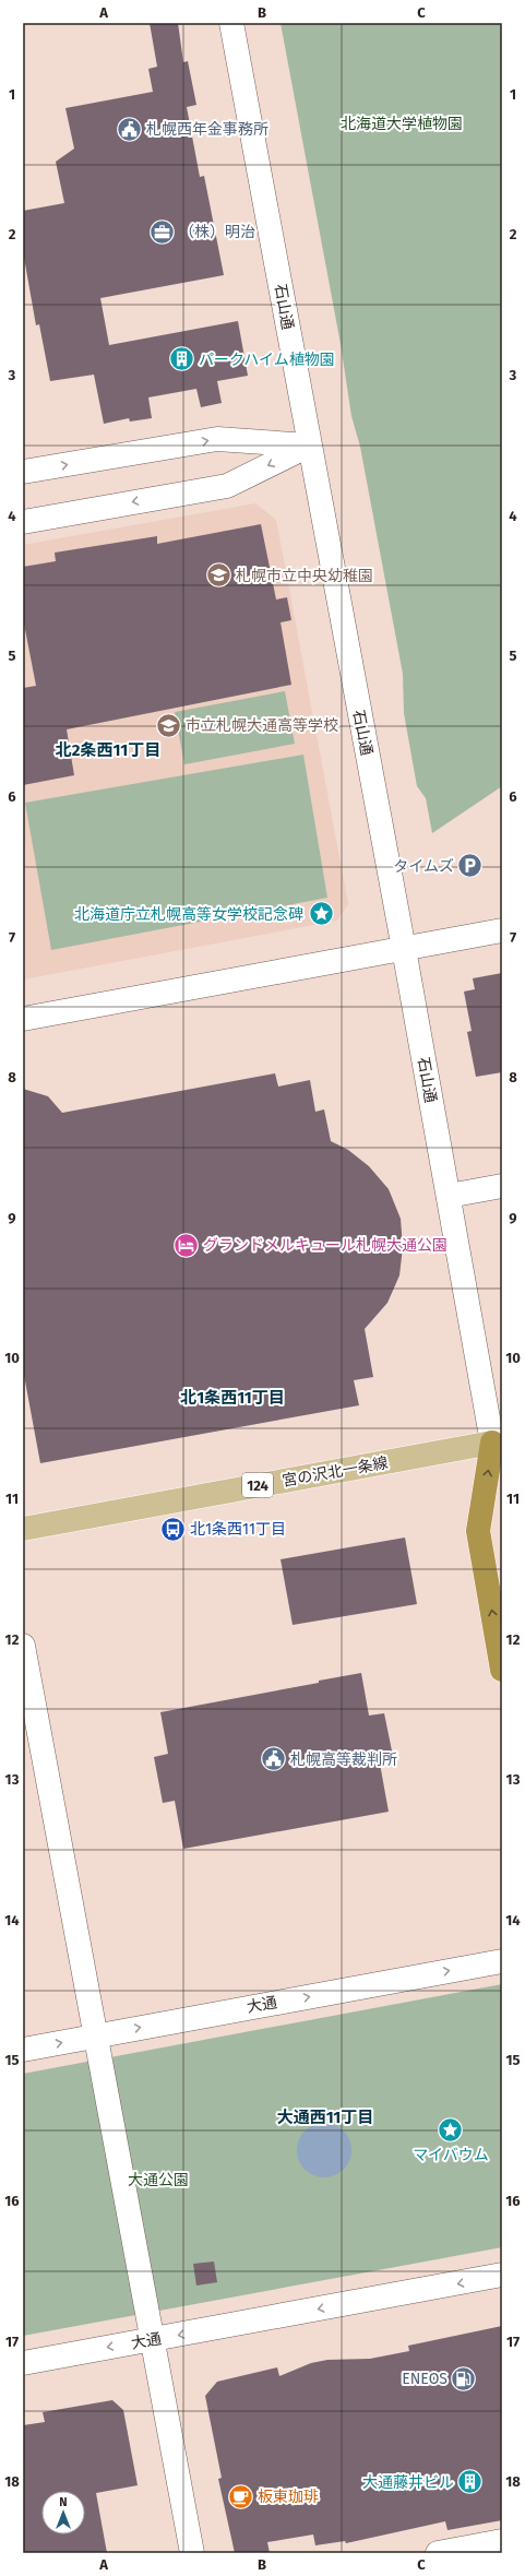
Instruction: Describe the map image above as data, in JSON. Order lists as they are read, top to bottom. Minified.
{"streets":{"main road":["宮の沢北一条線","124"],"street":["石山通","大通"]},"crossings":[["石山通","宮の沢北一条線"]],"districts":["北2条西11丁目","北1条西11丁目","大通西11丁目"],"parks":["北海道大学植物園","大通公園"],"places":{"public building":["札幌西年金事務所","札幌高等裁判所"],"office":["（株）明治"],"building":["パークハイム植物園","大通藤井ビル"],"school or university":["札幌市立中央幼稚園","市立札幌大通高等学校"],"parking":["タイムズ"],"place":["北海道庁立札幌高等女学校記念碑","マイバウム"],"hotel":["グランドメルキュール札幌大通公園"],"bus stop":["北1条西11丁目"],"fuel station":["ENEOS"],"cafe":["板東珈琲"]},"north":"top","grid":{"columns":["A","B","C"],"rows":["1","2","3","4","5","6","7","8","9","10","11","12","13","14","15","16","17","18"]}}
